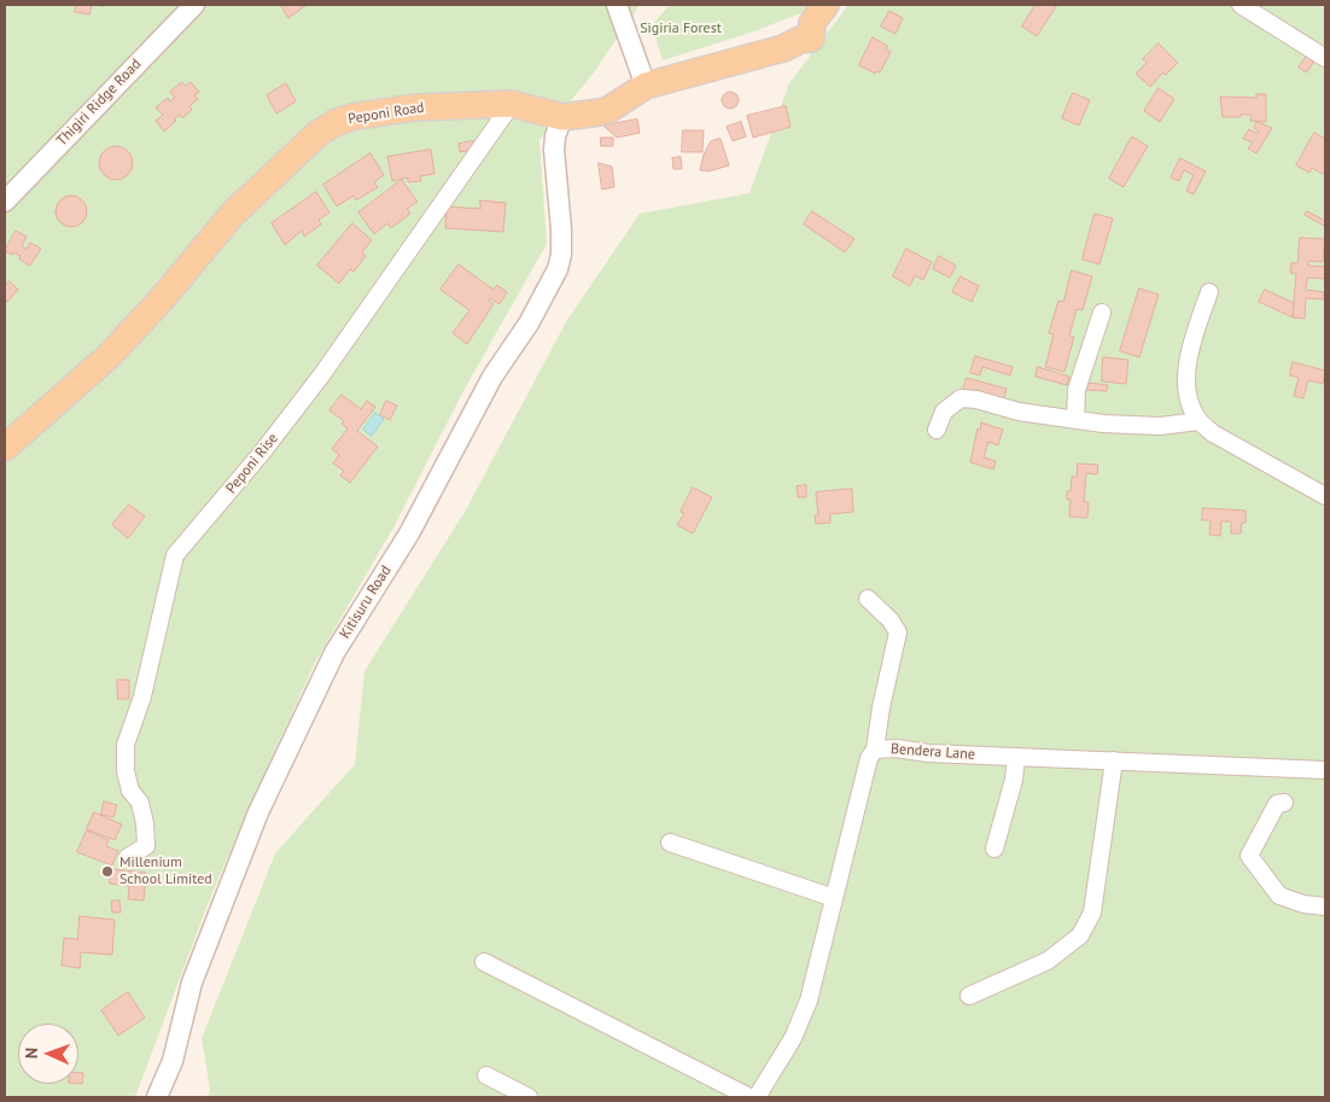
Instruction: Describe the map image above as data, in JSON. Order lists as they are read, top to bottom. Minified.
{"streets":{"main road":["Peponi Road"],"street":["Thigiri Ridge Road","Peponi Rise","Kitisuru Road","Bendera Lane"]},"crossings":[["Peponi Road","Peponi Rise"],["Peponi Road","Kitisuru Road"]],"parks":["Sigiria Forest"],"places":["Millenium School Limited"],"north":"left"}
